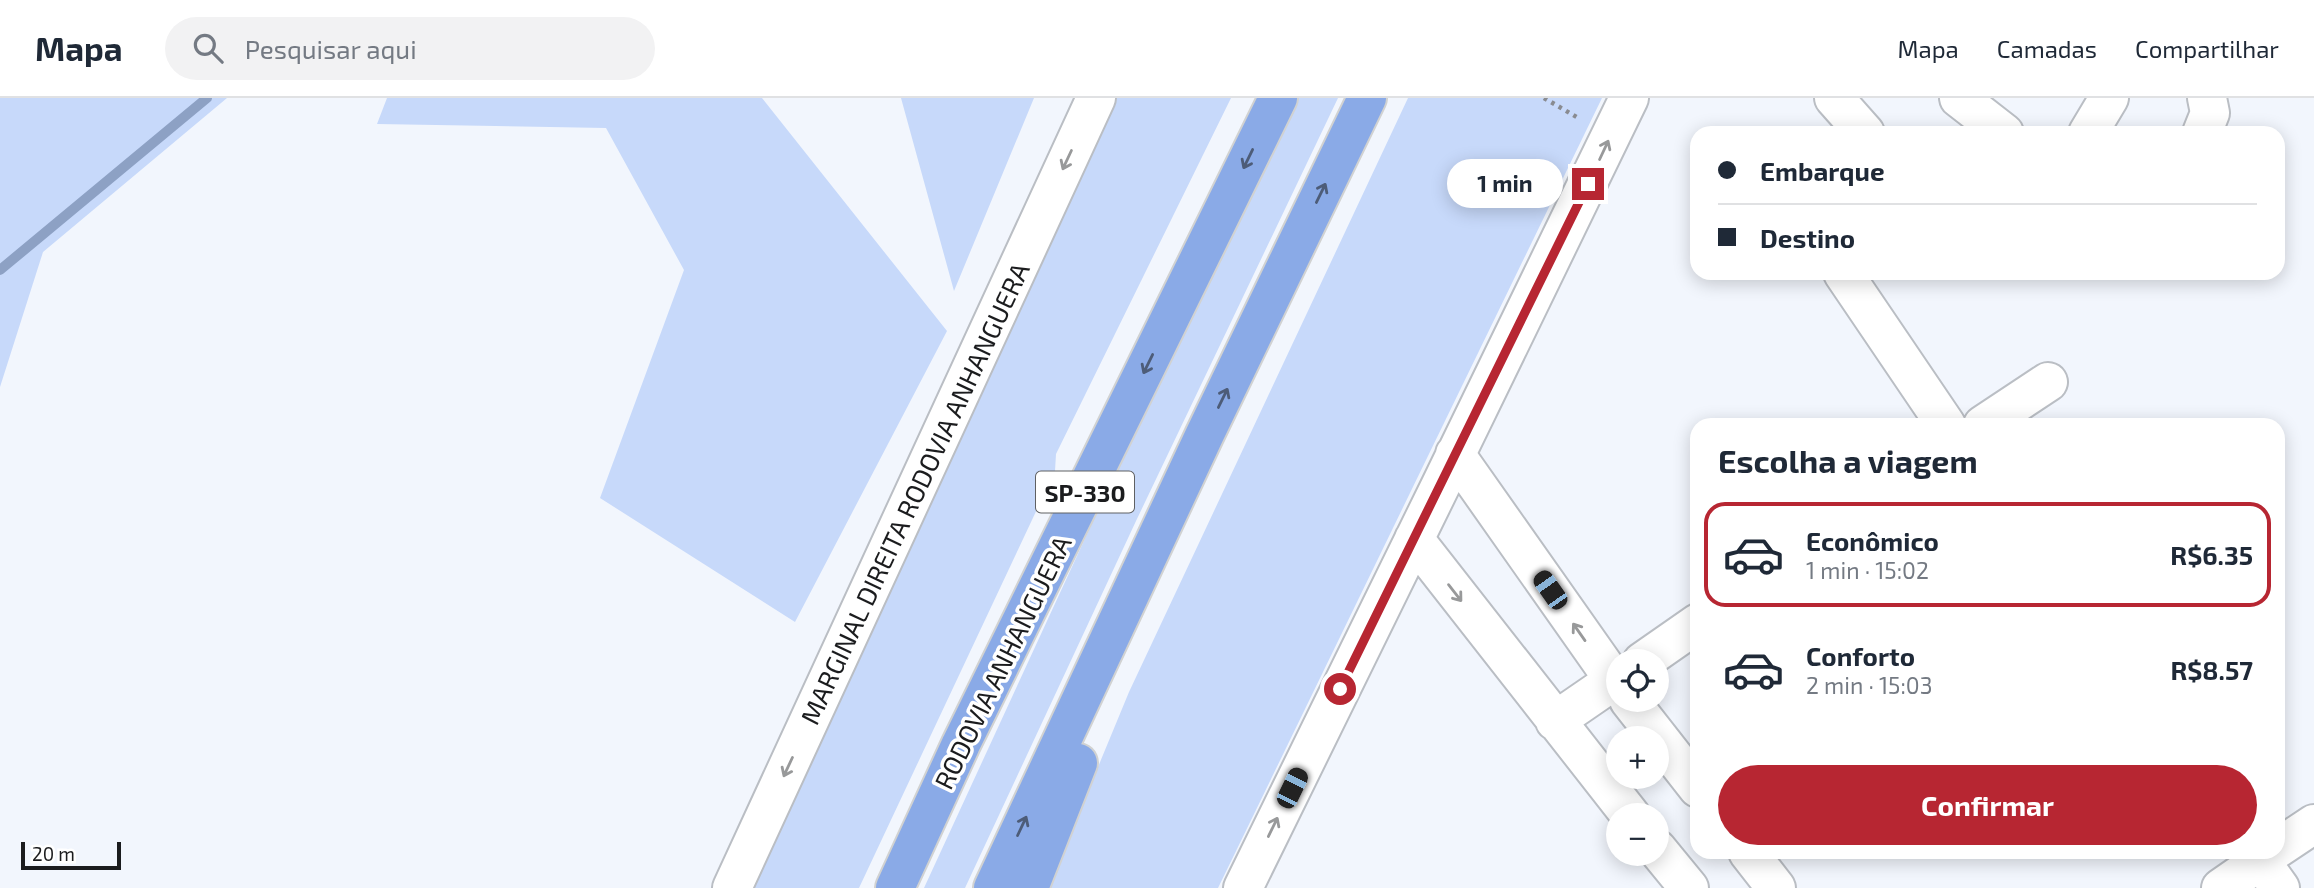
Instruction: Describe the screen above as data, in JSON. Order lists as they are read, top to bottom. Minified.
{"streets":{"highway":["SP-330","RODOVIA ANHANGUERA"],"street":["MARGINAL DIREITA RODOVIA ANHANGUERA"]},"one_way":["MARGINAL DIREITA RODOVIA ANHANGUERA"],"scale_bar":"20 m","page":{"header":"Mapa","search":"Pesquisar aqui","nav":["Mapa","Camadas","Compartilhar"],"banner":["Embarque","Destino"],"bubble":"1 min","heading":"Escolha a viagem","list":[{"name":"Econômico","note":"1 min · 15:02","value":"R$6.35"},{"name":"Conforto","note":"2 min · 15:03","value":"R$8.57"}],"map_buttons":["+","−"],"buttons":"Confirmar","scale":"20 m"}}
